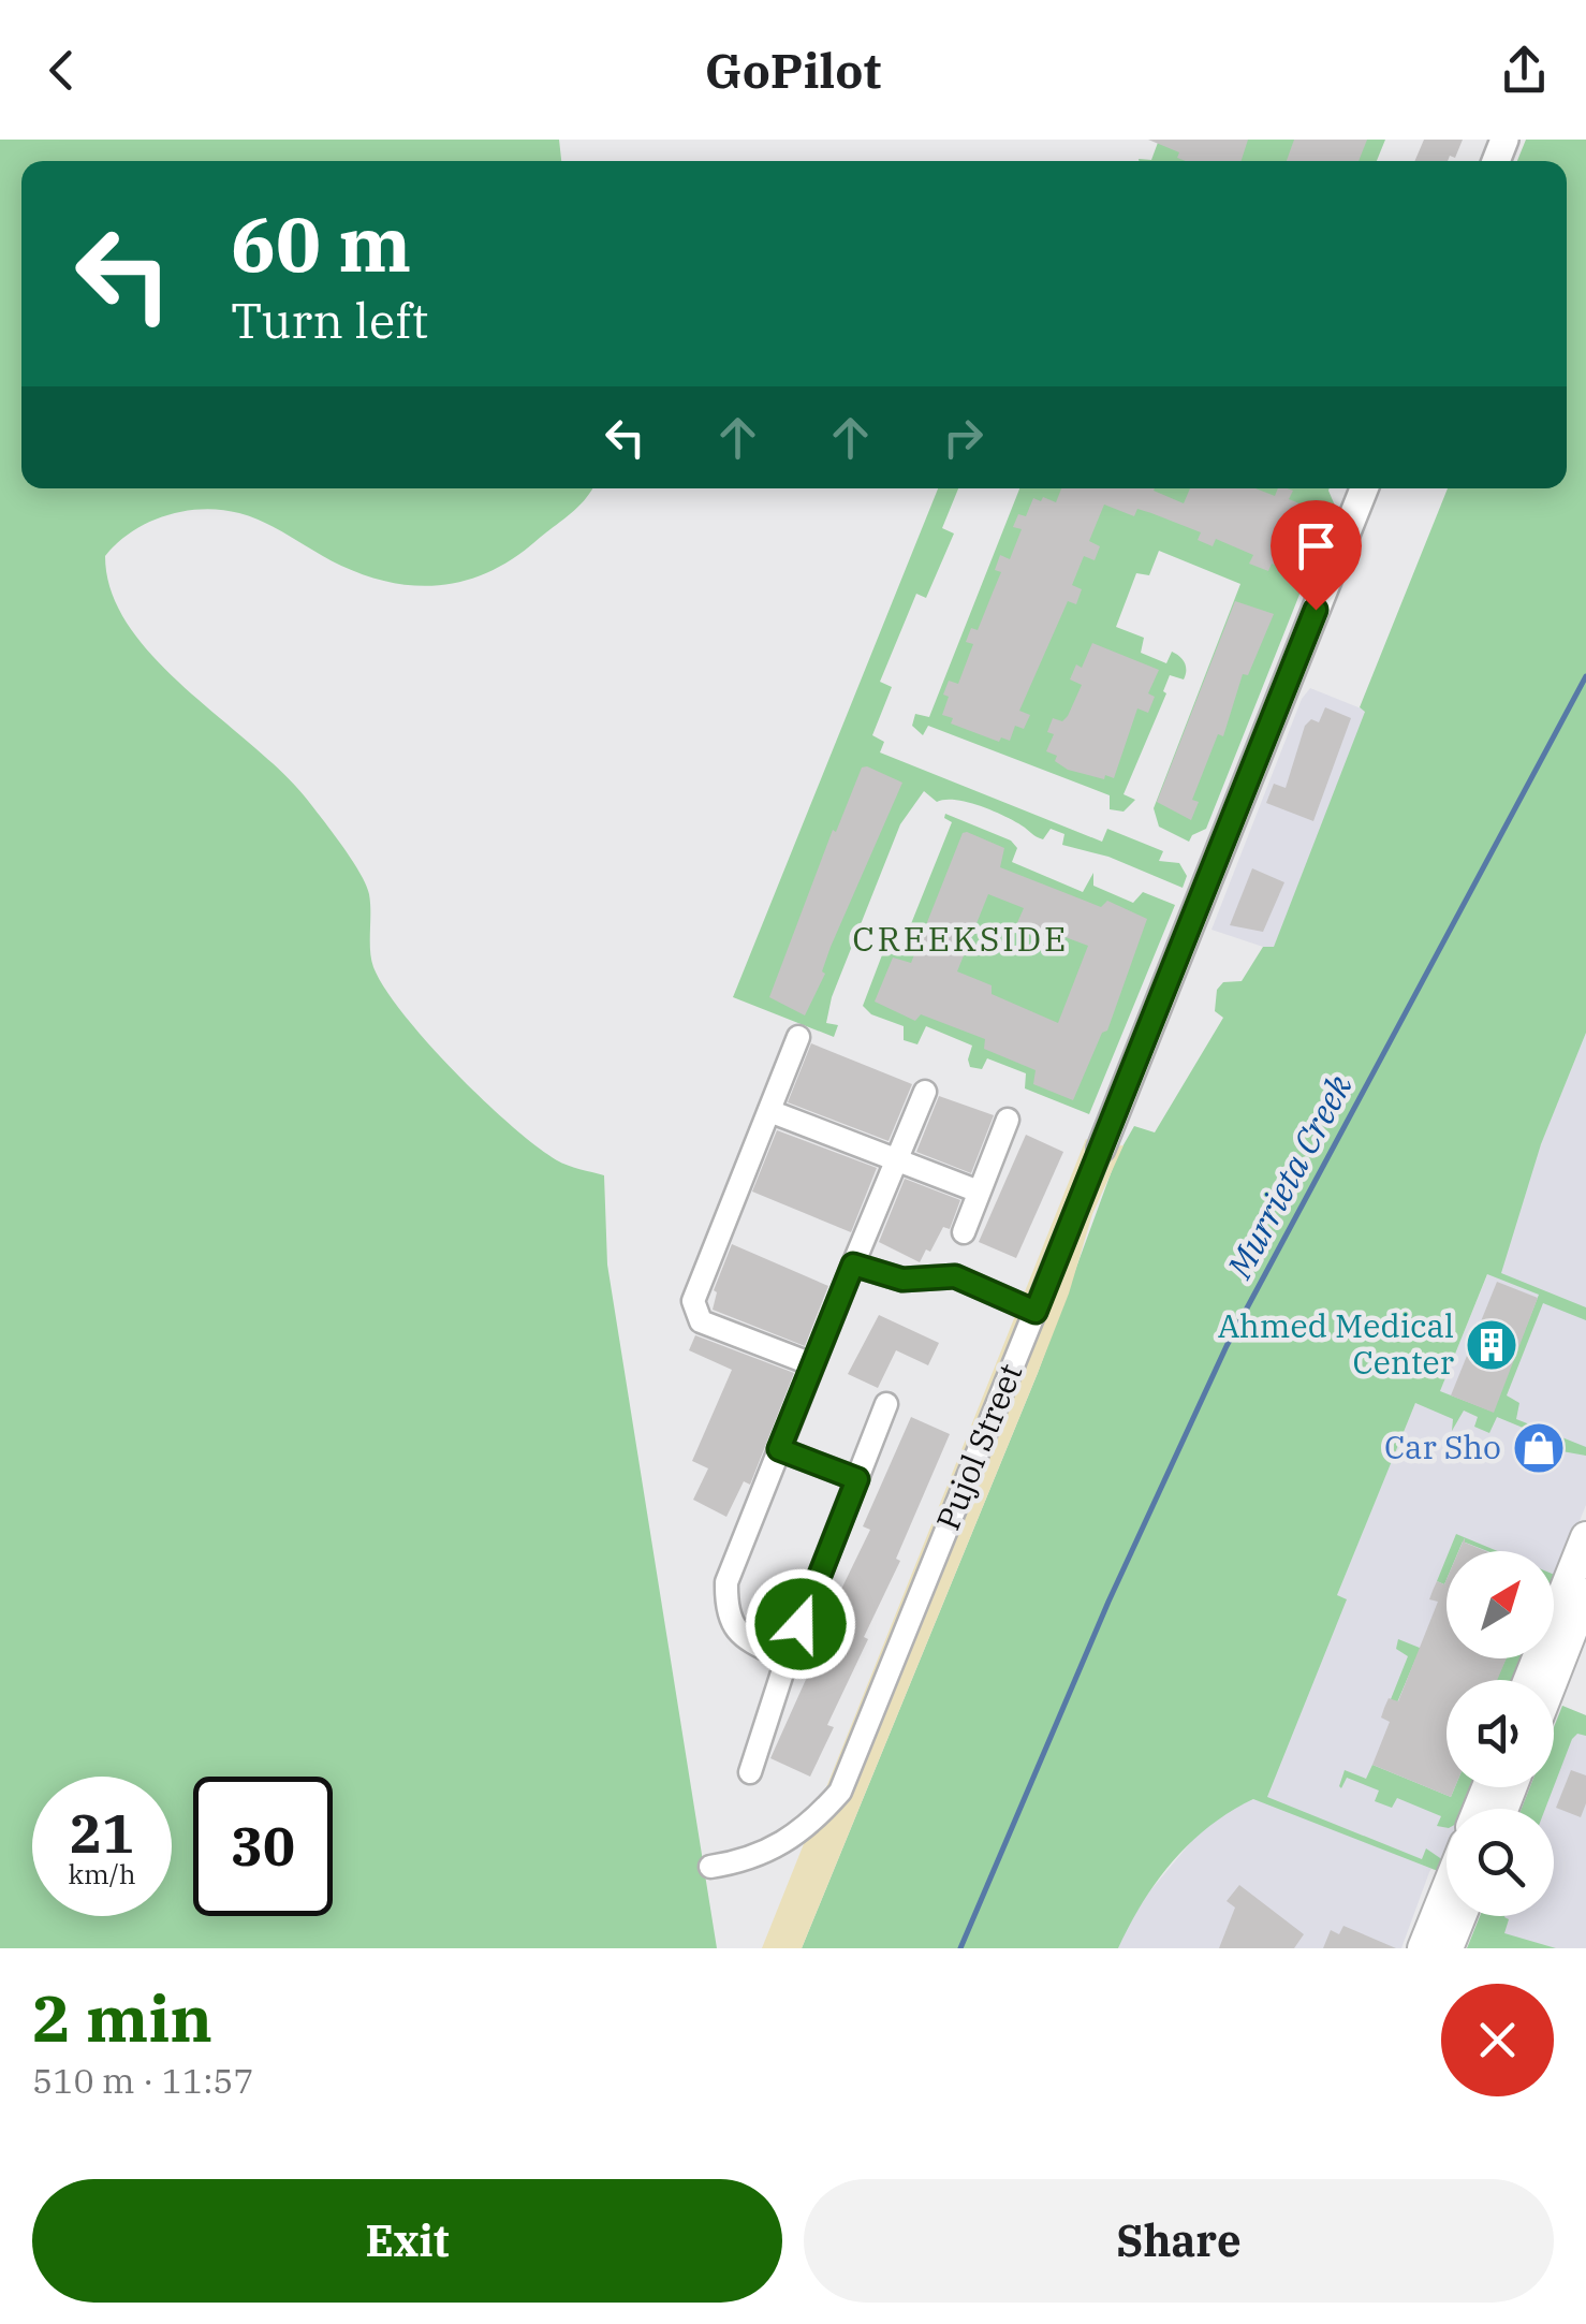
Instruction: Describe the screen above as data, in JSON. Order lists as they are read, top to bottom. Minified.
{"streets":{"street":["Pujol Street"]},"districts":["CREEKSIDE"],"water":["Murrieta Creek"],"places":{"building":["Ahmed Medical Center"],"shop":["Car Sho"]},"north":"top right","page":{"header":"GoPilot","turn":["60 m","Turn left"],"speed":"21 km/h","limit":"30","heading":["2 min","510 m · 11:57"],"buttons":["Exit","Share"]}}
